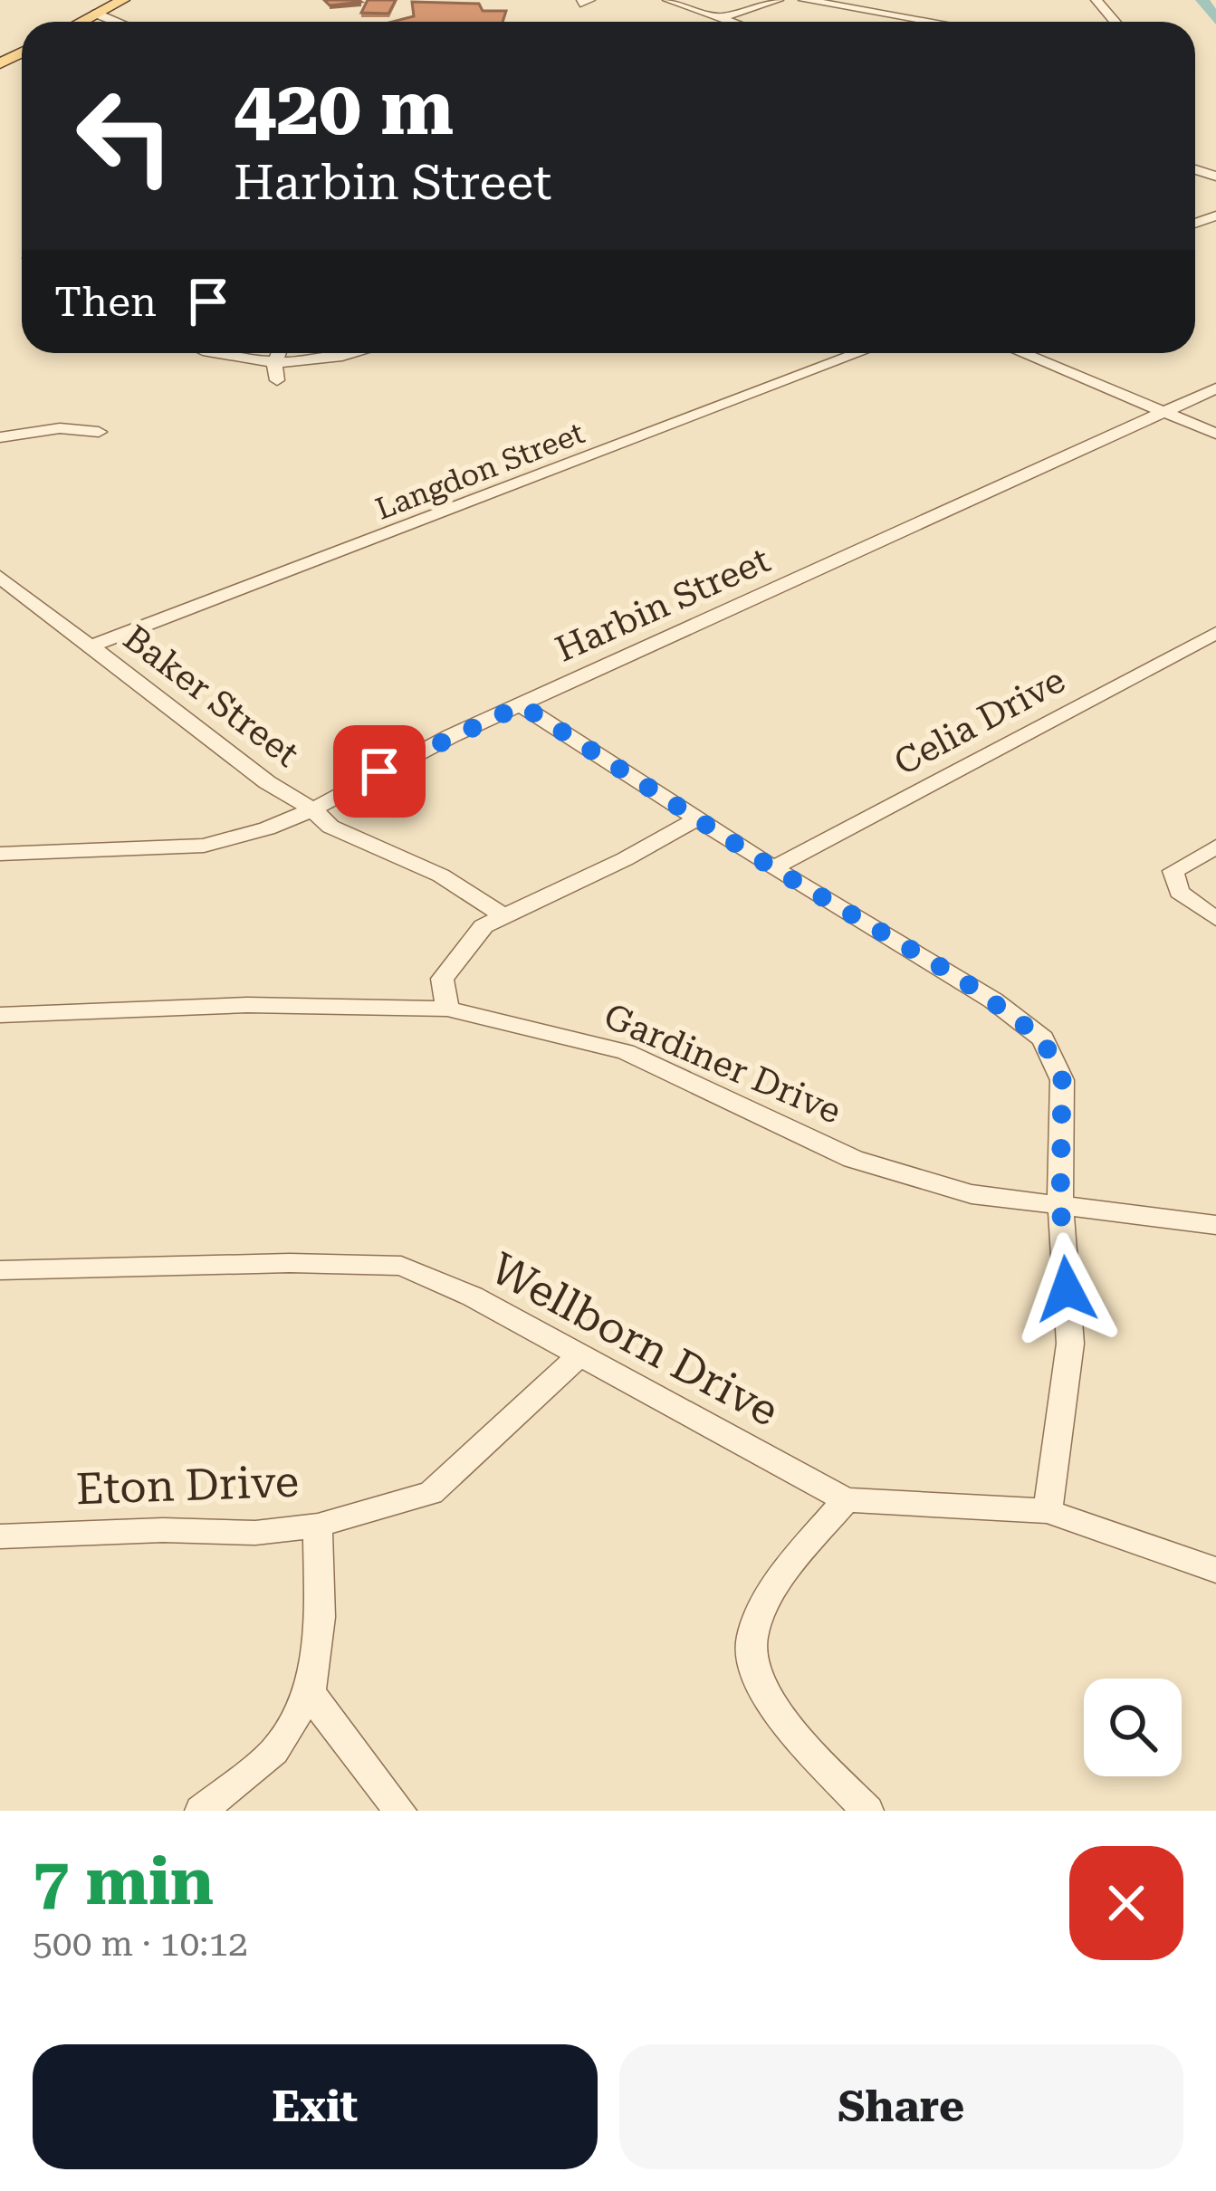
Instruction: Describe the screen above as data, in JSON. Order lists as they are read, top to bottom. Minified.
{"streets":{"street":["Langdon Street","Harbin Street","Baker Street","Celia Drive","Gardiner Drive","Wellborn Drive","Eton Drive"]},"crossings":[["Langdon Street","Baker Street"],["Harbin Street","Baker Street"],["Wellborn Drive","Eton Drive"]],"page":{"turn":["420 m","Harbin Street"],"then":"Then","heading":["7 min","500 m · 10:12"],"buttons":["Exit","Share"]}}
